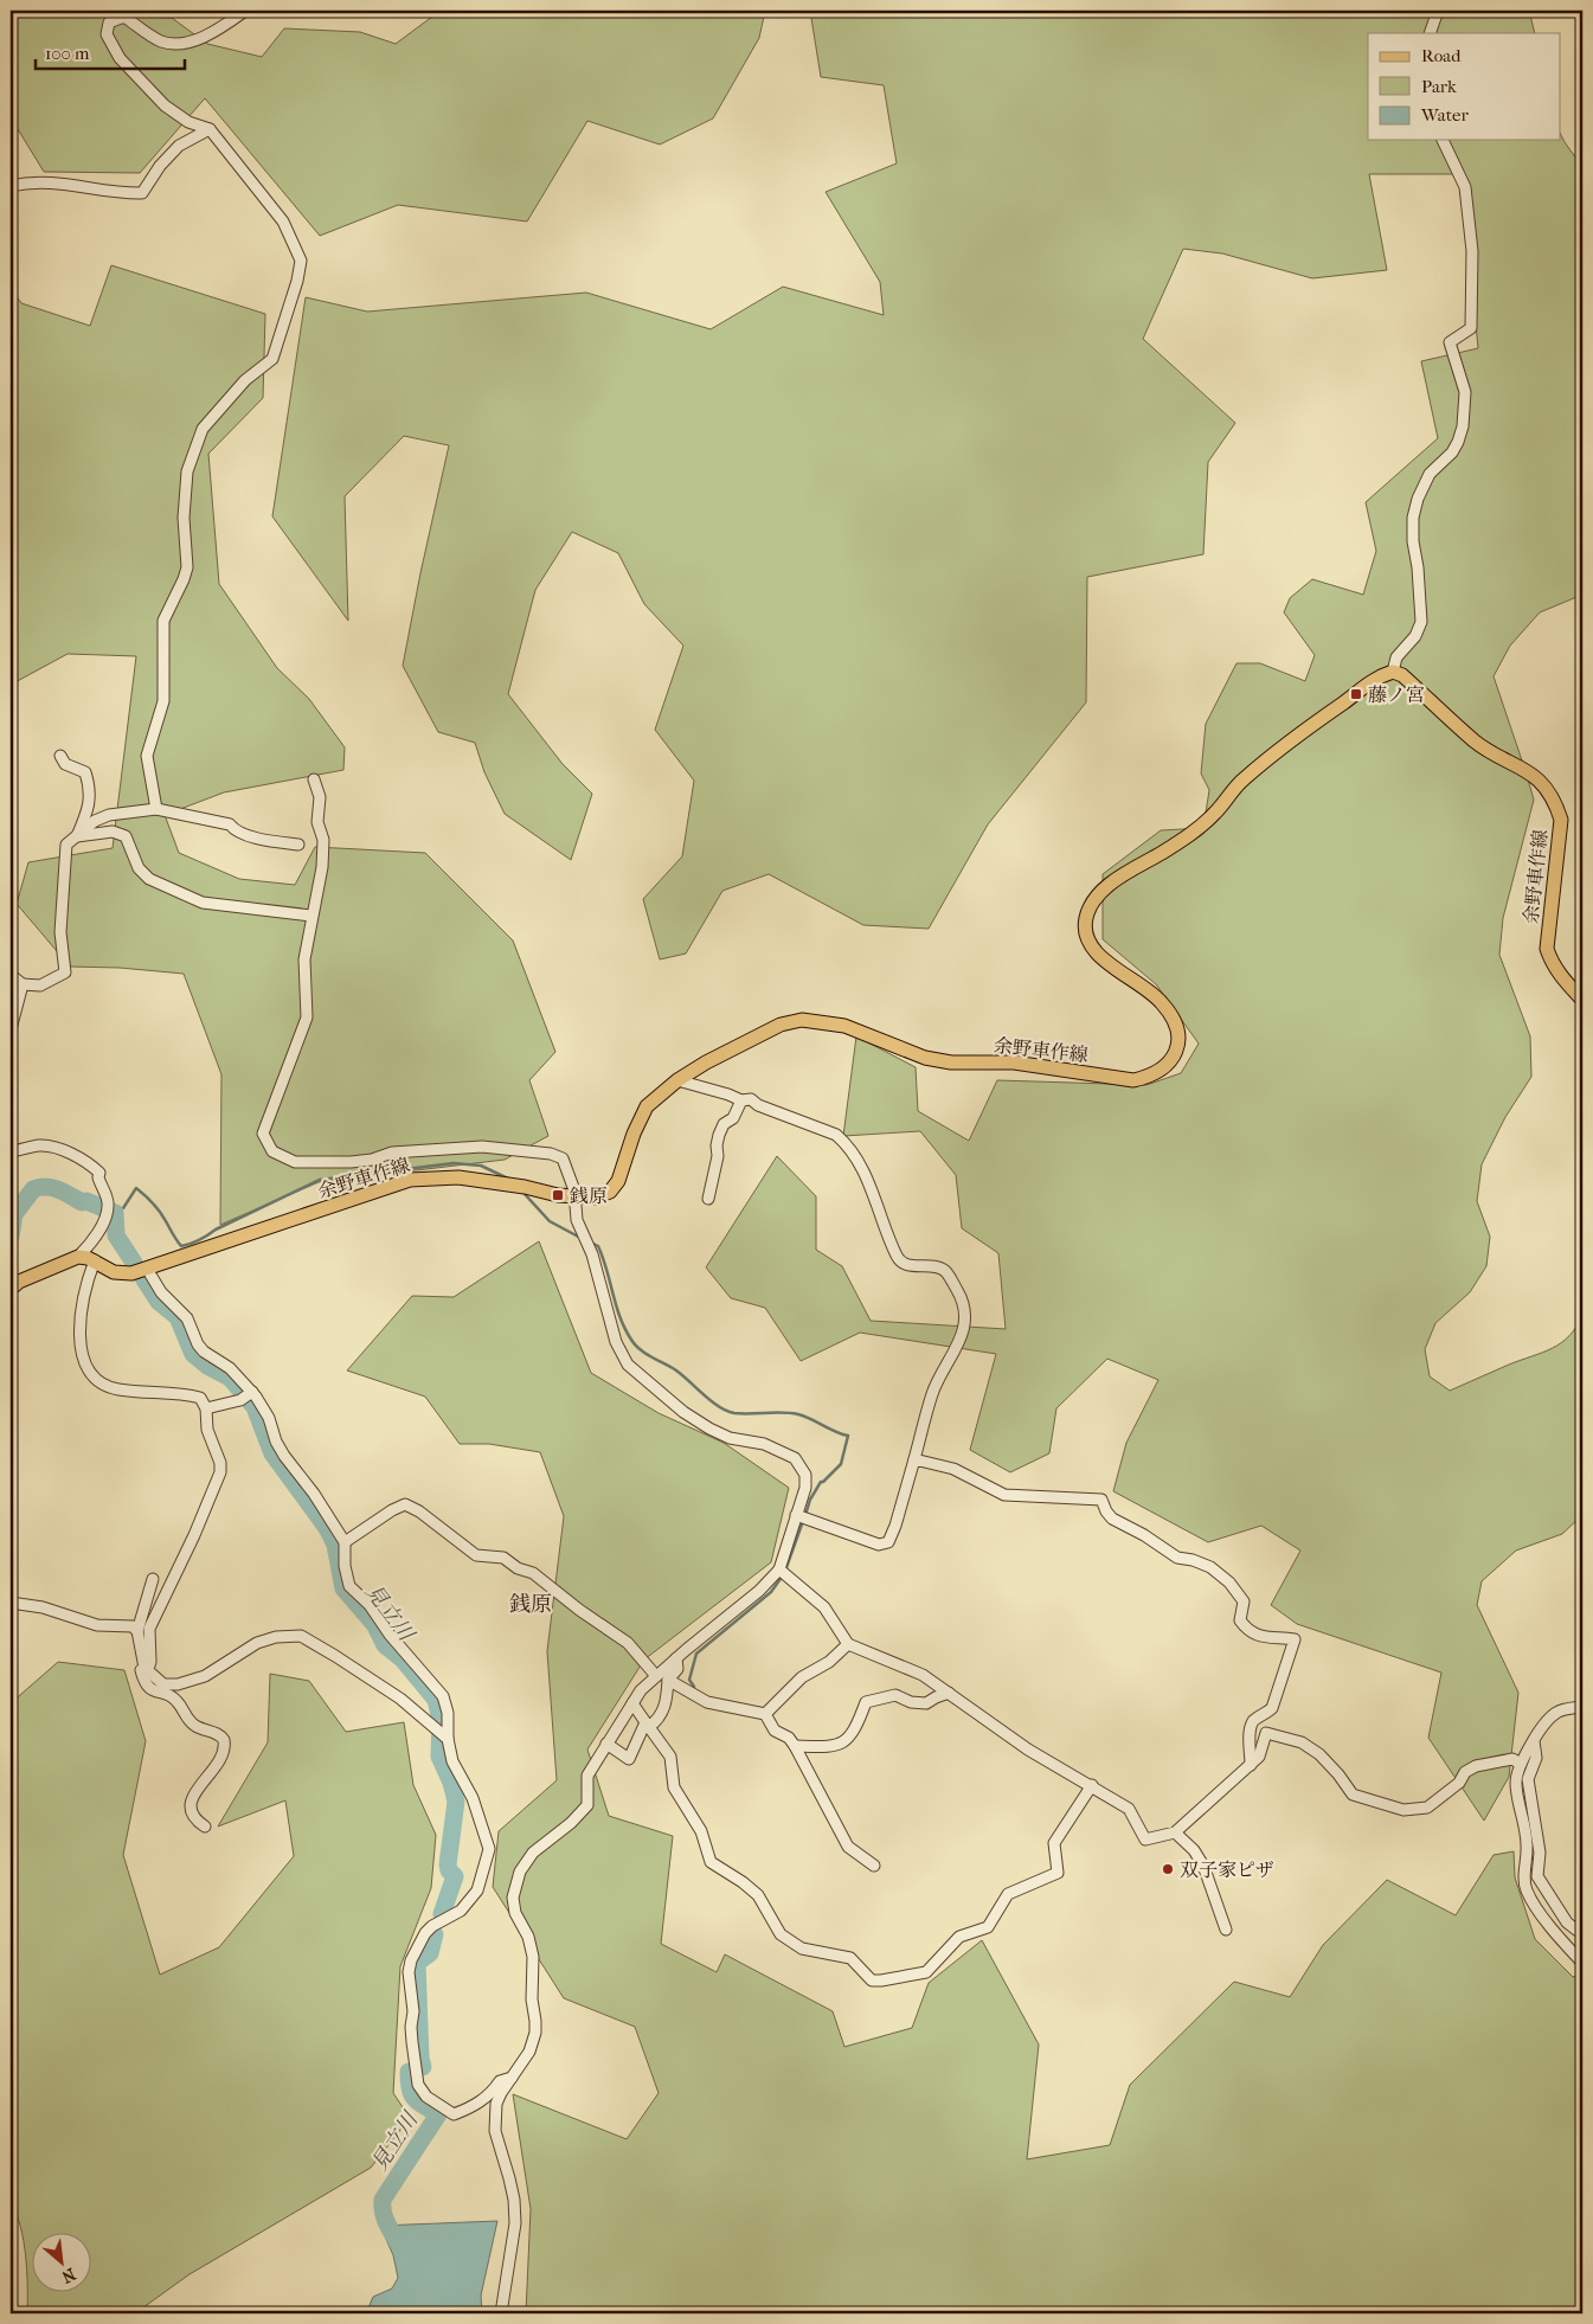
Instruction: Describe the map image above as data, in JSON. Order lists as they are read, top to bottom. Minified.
{"streets":{"main road":["余野車作線"]},"districts":["銭原"],"water":["見立川"],"places":{"transit":["藤ノ宮","銭原"],"other":["双子家ピザ"]},"legend":["Road","Park","Water"],"scale_bar":"100 m","north":"bottom right"}
